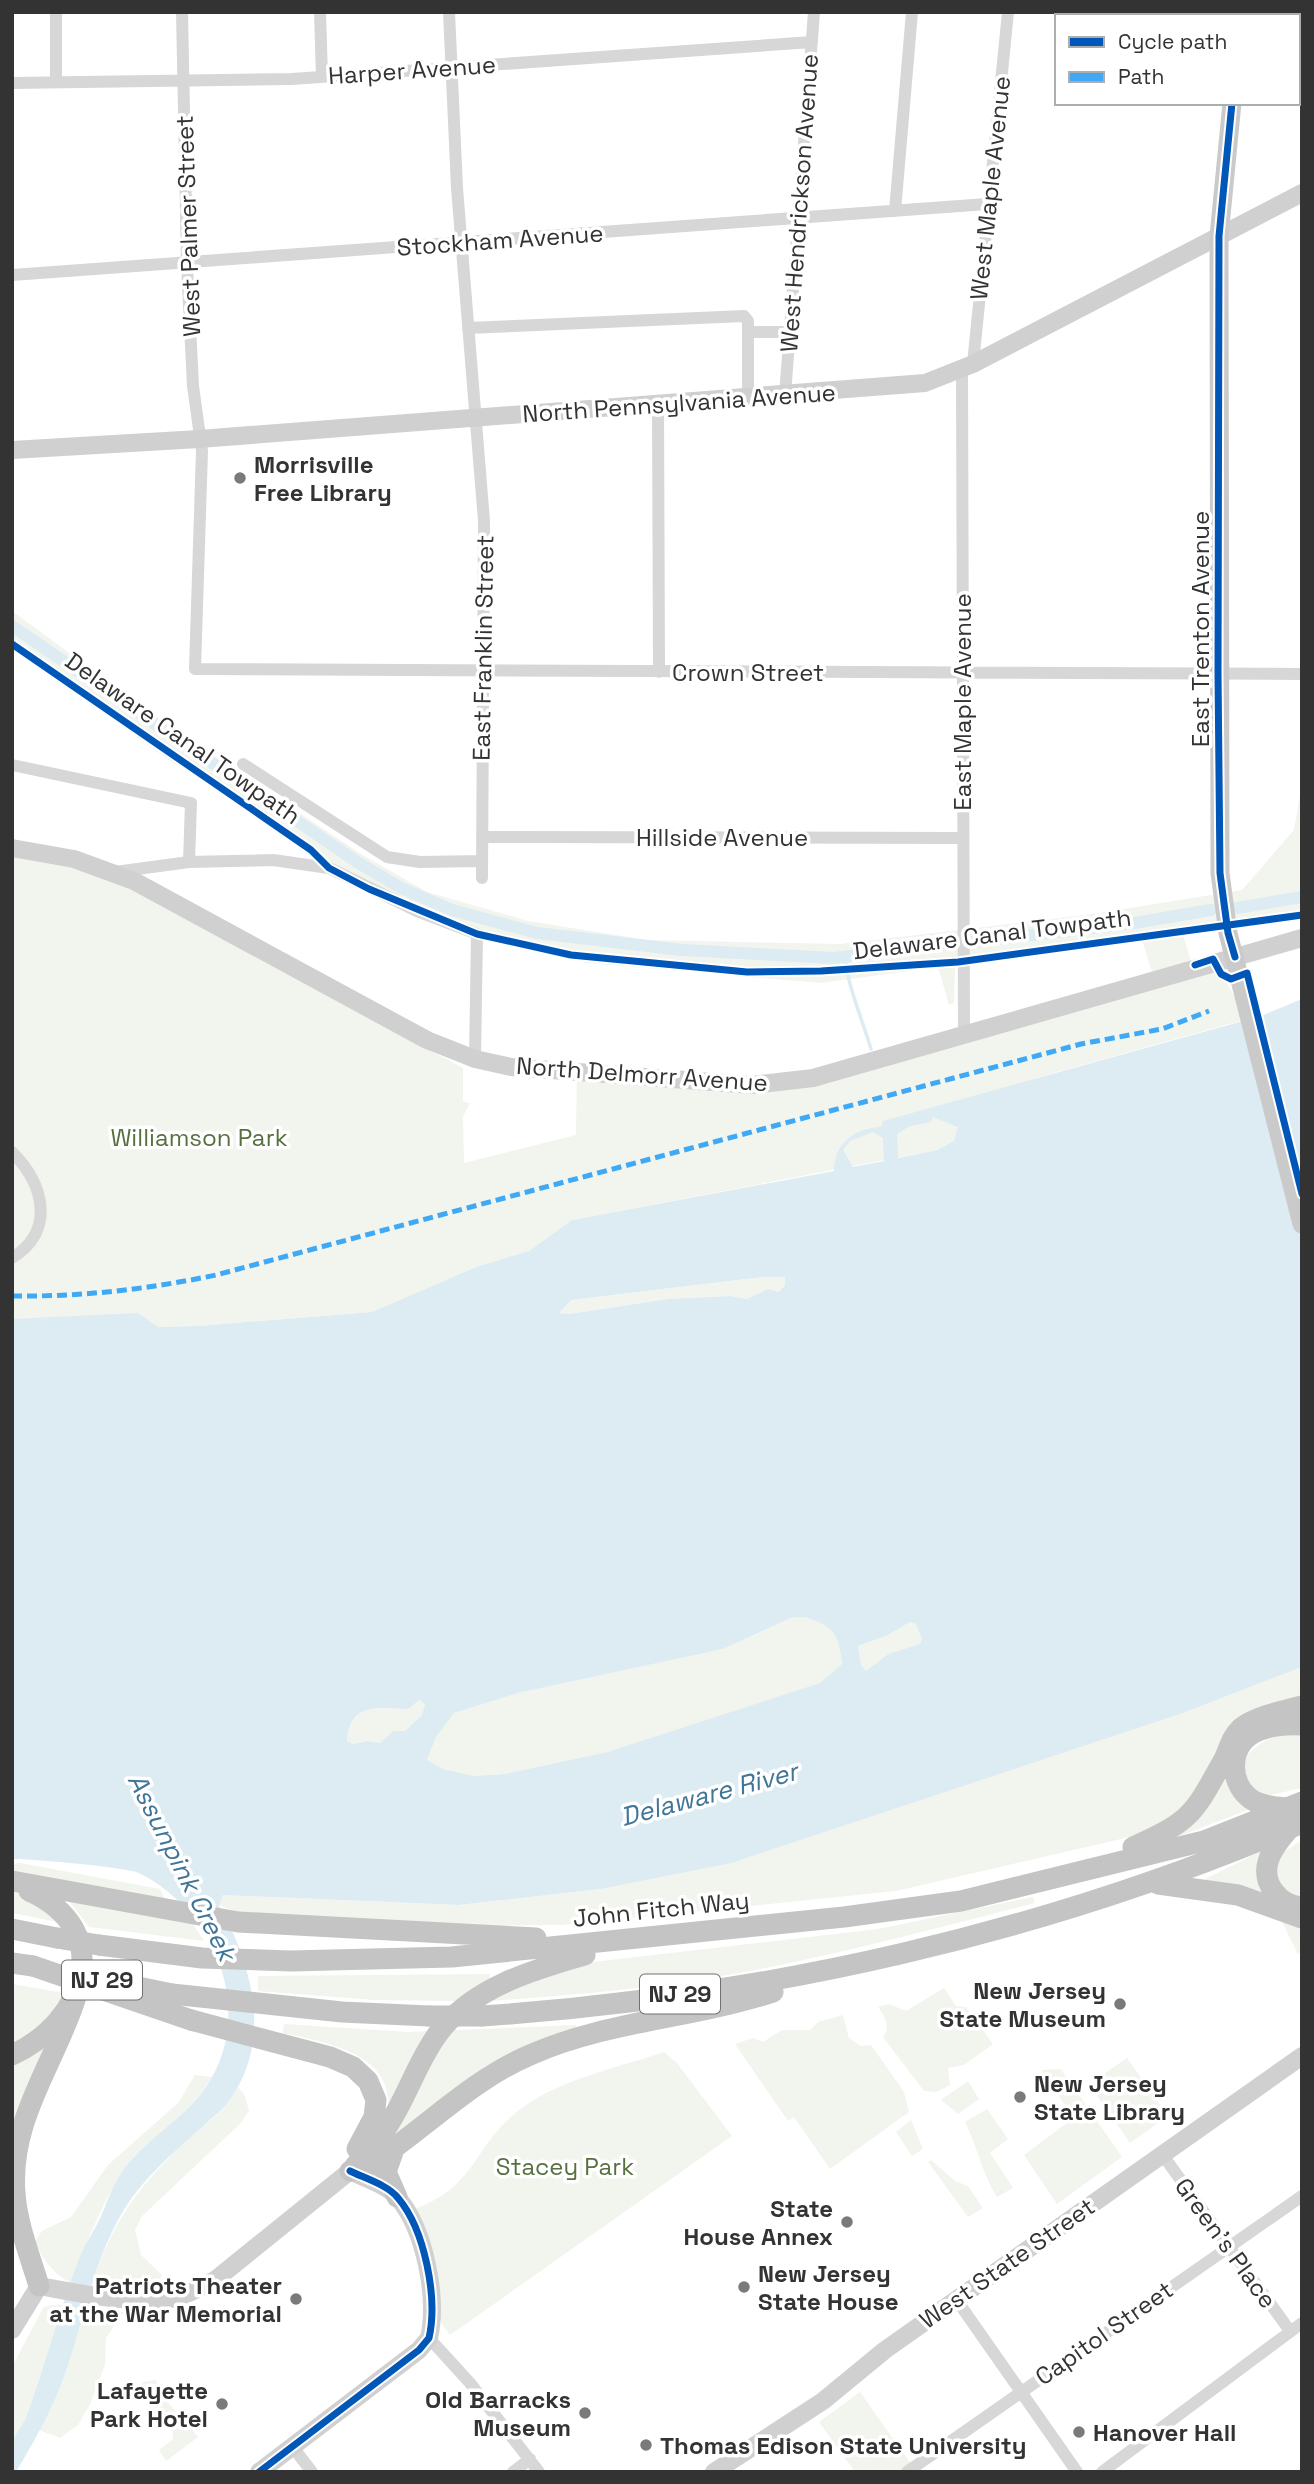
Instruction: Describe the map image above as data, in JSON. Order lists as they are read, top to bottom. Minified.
{"streets":{"highway":["John Fitch Way","NJ 29"],"main road":["North Pennsylvania Avenue","East Trenton Avenue","North Delmorr Avenue","West State Street"],"street":["Harper Avenue","West Maple Avenue","West Hendrickson Avenue","West Palmer Street","Stockham Avenue","East Franklin Street","Crown Street","East Maple Avenue","Hillside Avenue","Green's Place","Capitol Street"],"cycle path":["Delaware Canal Towpath"]},"crossings":[["Harper Avenue","West Hendrickson Avenue"],["Harper Avenue","West Palmer Street"],["Harper Avenue","East Franklin Street"],["West Maple Avenue","Stockham Avenue"],["West Maple Avenue","North Pennsylvania Avenue"],["West Maple Avenue","East Maple Avenue"],["West Hendrickson Avenue","Stockham Avenue"],["West Hendrickson Avenue","North Pennsylvania Avenue"],["West Palmer Street","Stockham Avenue"],["West Palmer Street","North Pennsylvania Avenue"],["West Palmer Street","Crown Street"],["Stockham Avenue","East Franklin Street"],["North Pennsylvania Avenue","East Trenton Avenue"],["North Pennsylvania Avenue","East Franklin Street"],["North Pennsylvania Avenue","East Maple Avenue"],["East Trenton Avenue","Crown Street"],["East Trenton Avenue","North Delmorr Avenue"],["East Franklin Street","Crown Street"],["East Franklin Street","Hillside Avenue"],["Crown Street","East Maple Avenue"],["East Maple Avenue","Hillside Avenue"],["East Maple Avenue","North Delmorr Avenue"],["John Fitch Way","NJ 29"],["Green's Place","West State Street"],["Green's Place","Capitol Street"]],"water":["Delaware River","Assunpink Creek"],"parks":["Williamson Park","Stacey Park"],"places":["Morrisville Free Library","New Jersey State Museum","New Jersey State Library","State House Annex","New Jersey State House","Patriots Theater at the War Memorial","Lafayette Park Hotel","Old Barracks Museum","Hanover Hall","Thomas Edison State University"],"legend":["Cycle path","Path"]}
